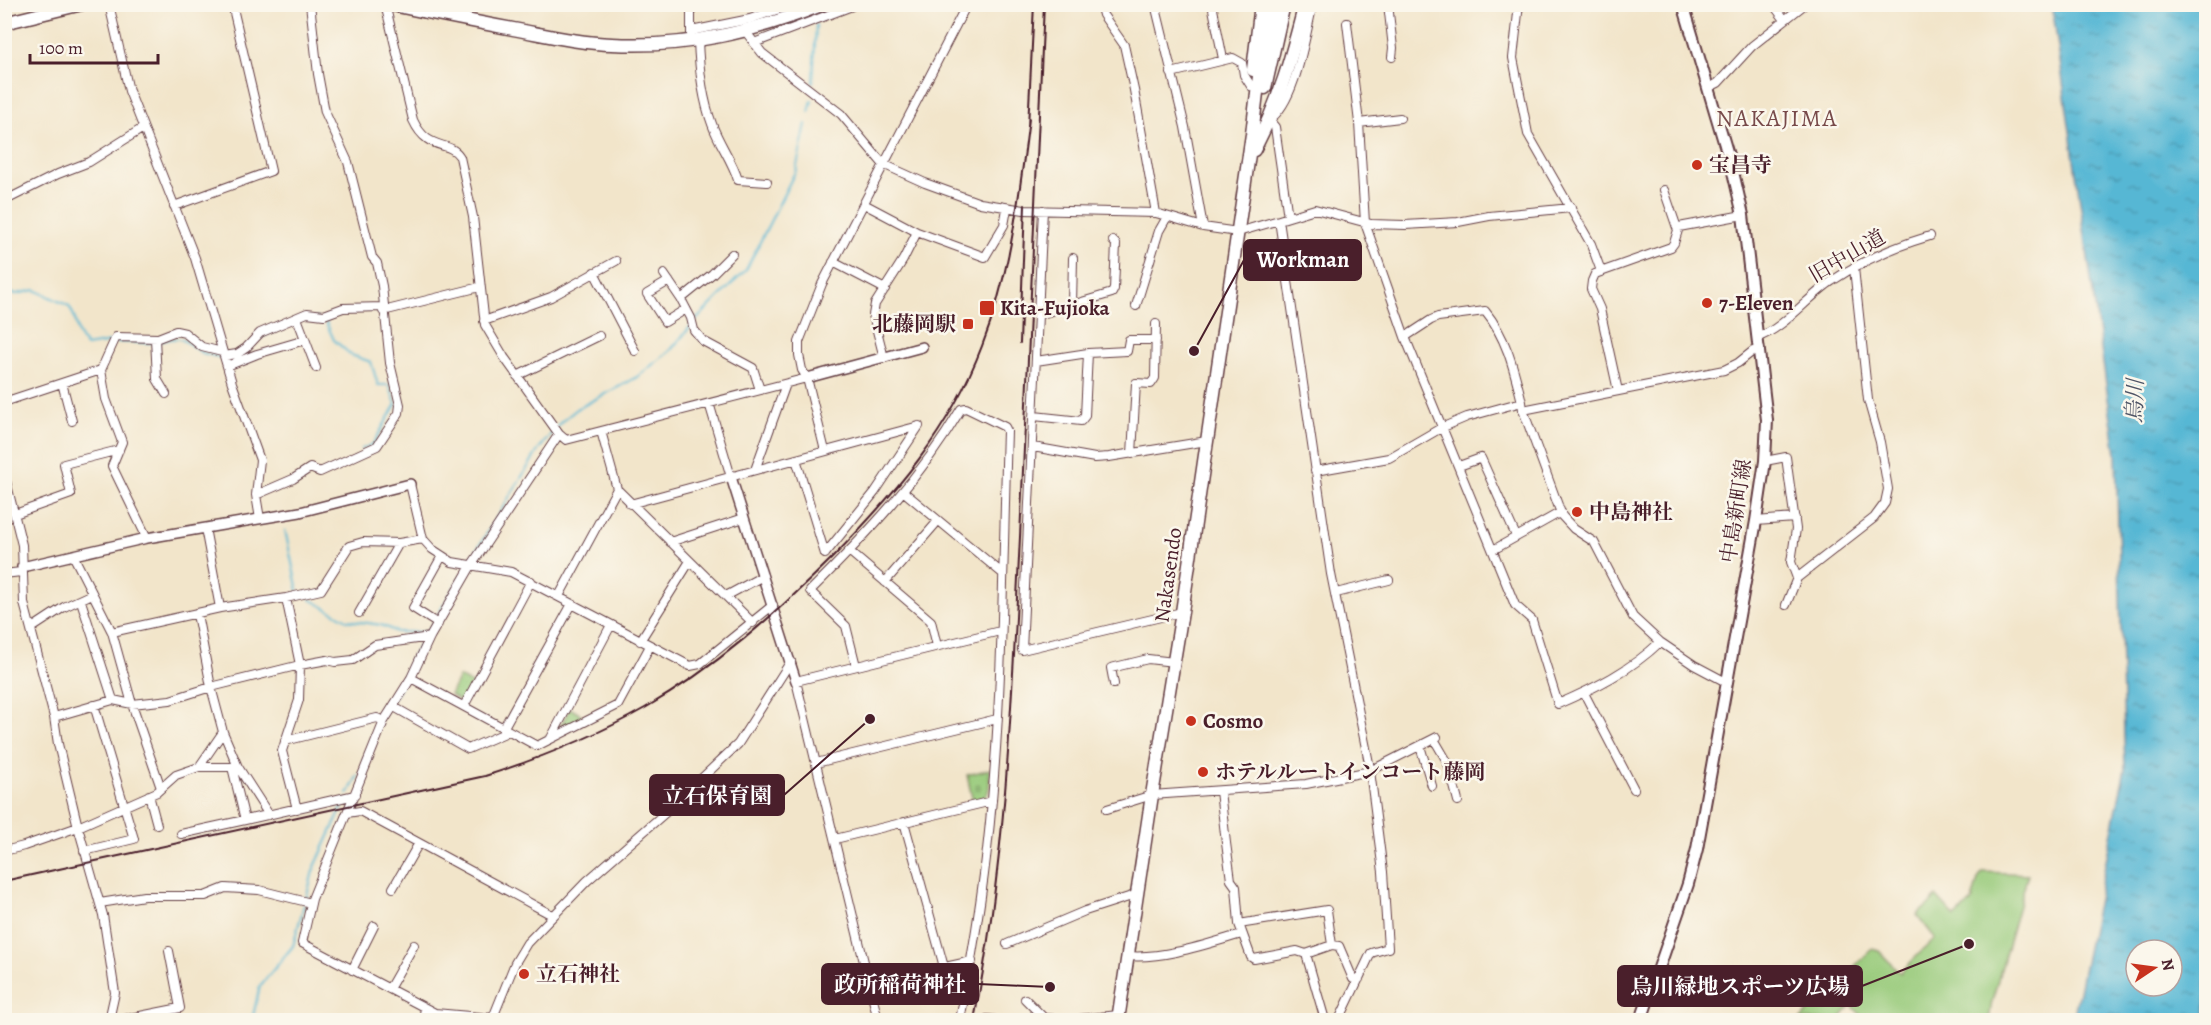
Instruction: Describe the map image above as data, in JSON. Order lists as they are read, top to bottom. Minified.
{"streets":{"main road":["中島新町線","Nakasendo"],"street":["旧中山道"]},"crossings":[["旧中山道","中島新町線"]],"districts":["NAKAJIMA"],"water":["烏川"],"places":{"other":["宝昌寺","7-Eleven","Workman","中島神社","立石保育園","Cosmo","ホテルルートインコート藤岡","烏川緑地スポーツ広場","立石神社","政所稲荷神社"],"transit":["Kita-Fujioka","北藤岡駅"]},"scale_bar":"100 m","north":"right"}
